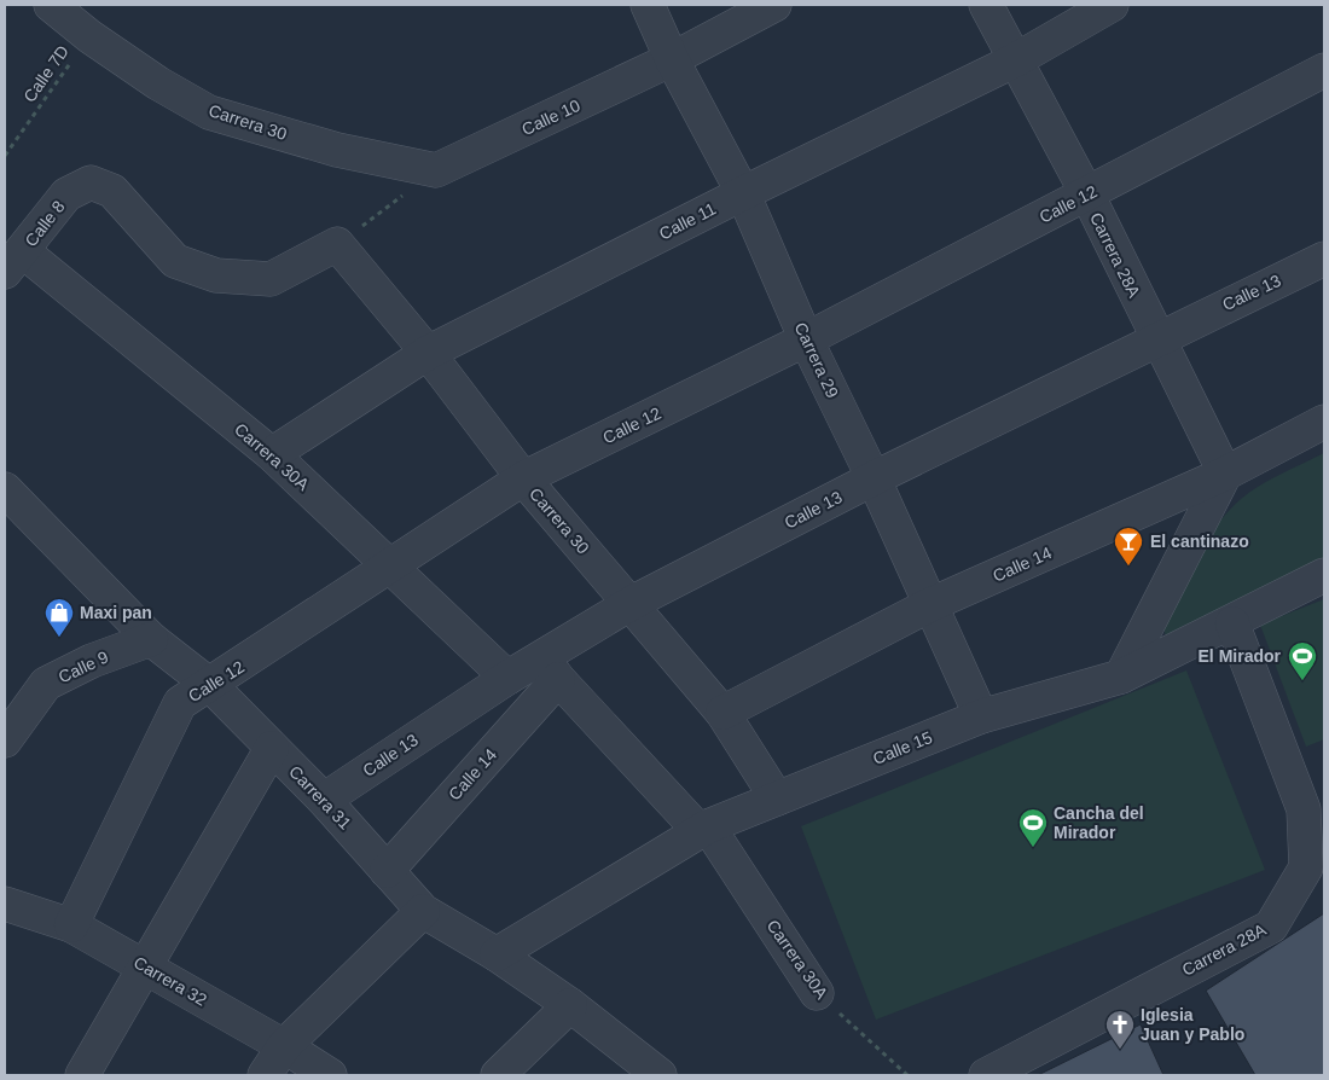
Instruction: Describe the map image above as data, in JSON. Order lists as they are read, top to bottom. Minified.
{"streets":{"street":["Calle 10","Carrera 30","Calle 12","Calle 11","Calle 8","Carrera 28A","Calle 13","Carrera 29","Carrera 30A","Calle 14","Calle 9","Calle 15","Carrera 31","Carrera 32"],"path":["Calle 7D"]},"crossings":[["Calle 7D","Carrera 30"],["Calle 10","Carrera 30"],["Calle 10","Carrera 29"],["Carrera 30","Calle 12"],["Carrera 30","Calle 11"],["Carrera 30","Calle 8"],["Carrera 30","Calle 13"],["Carrera 30","Calle 14"],["Carrera 30","Calle 15"],["Calle 12","Carrera 28A"],["Calle 12","Carrera 29"],["Calle 12","Carrera 30A"],["Calle 12","Carrera 31"],["Calle 12","Carrera 32"],["Calle 11","Carrera 28A"],["Calle 11","Carrera 29"],["Calle 11","Carrera 30A"],["Calle 8","Carrera 30A"],["Carrera 28A","Calle 13"],["Carrera 28A","Calle 14"],["Carrera 28A","Calle 15"],["Calle 13","Carrera 29"],["Calle 13","Carrera 30A"],["Calle 13","Calle 14"],["Calle 13","Carrera 31"],["Carrera 29","Calle 14"],["Carrera 29","Calle 15"],["Carrera 30A","Calle 14"],["Carrera 30A","Calle 15"],["Calle 14","Carrera 31"],["Calle 9","Carrera 31"],["Calle 15","Carrera 31"]],"places":{"bar":["El cantinazo"],"shop":["Maxi pan"],"sports":["El Mirador","Cancha del Mirador"],"church":["Iglesia Juan y Pablo"]}}
